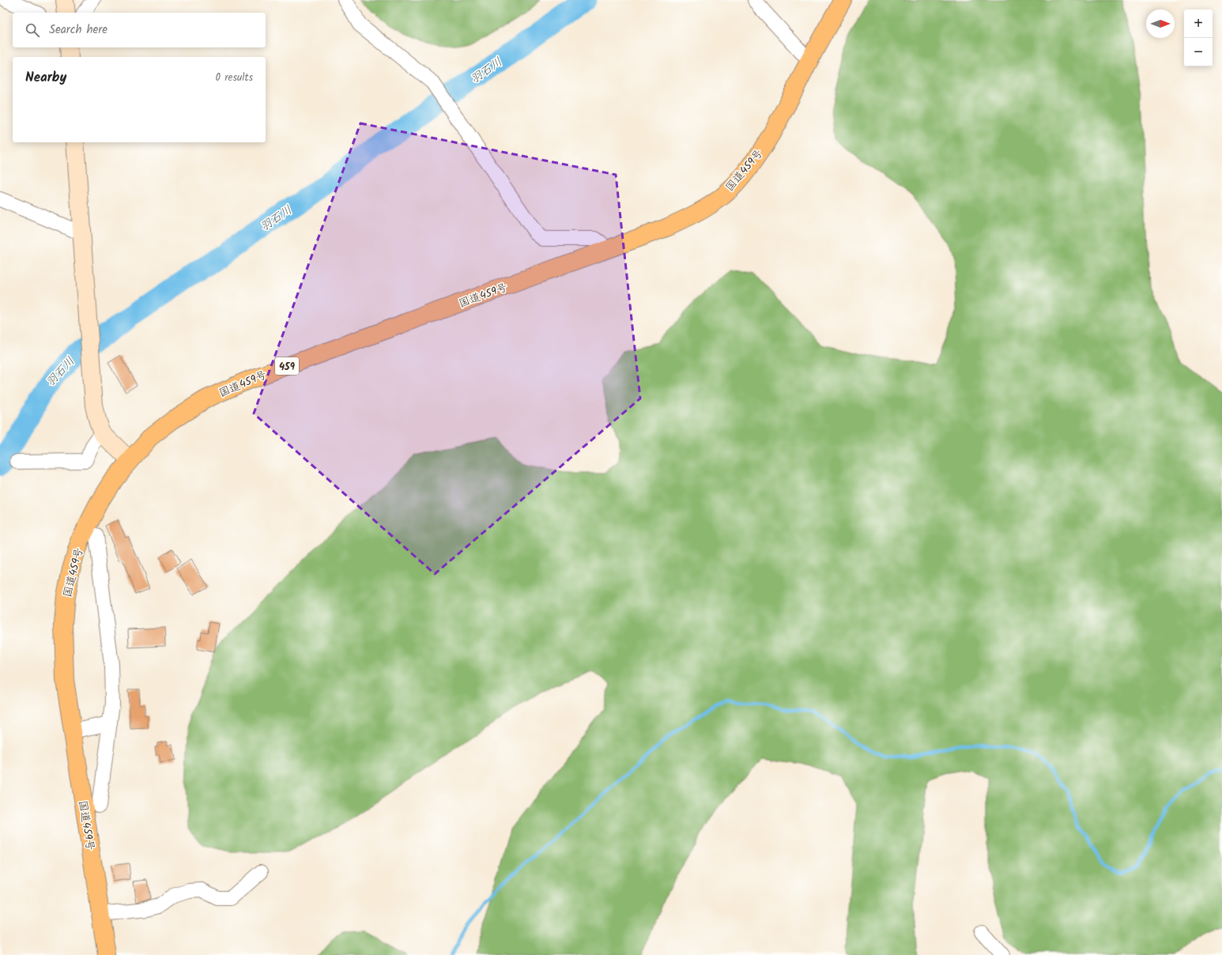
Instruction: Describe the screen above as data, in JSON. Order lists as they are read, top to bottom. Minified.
{"streets":{"highway":["国道459号","459"]},"water":["羽石川"],"north":"right","page":{"map_buttons":["+","−"],"search":"Search here","heading":["Nearby","0 results"]}}
